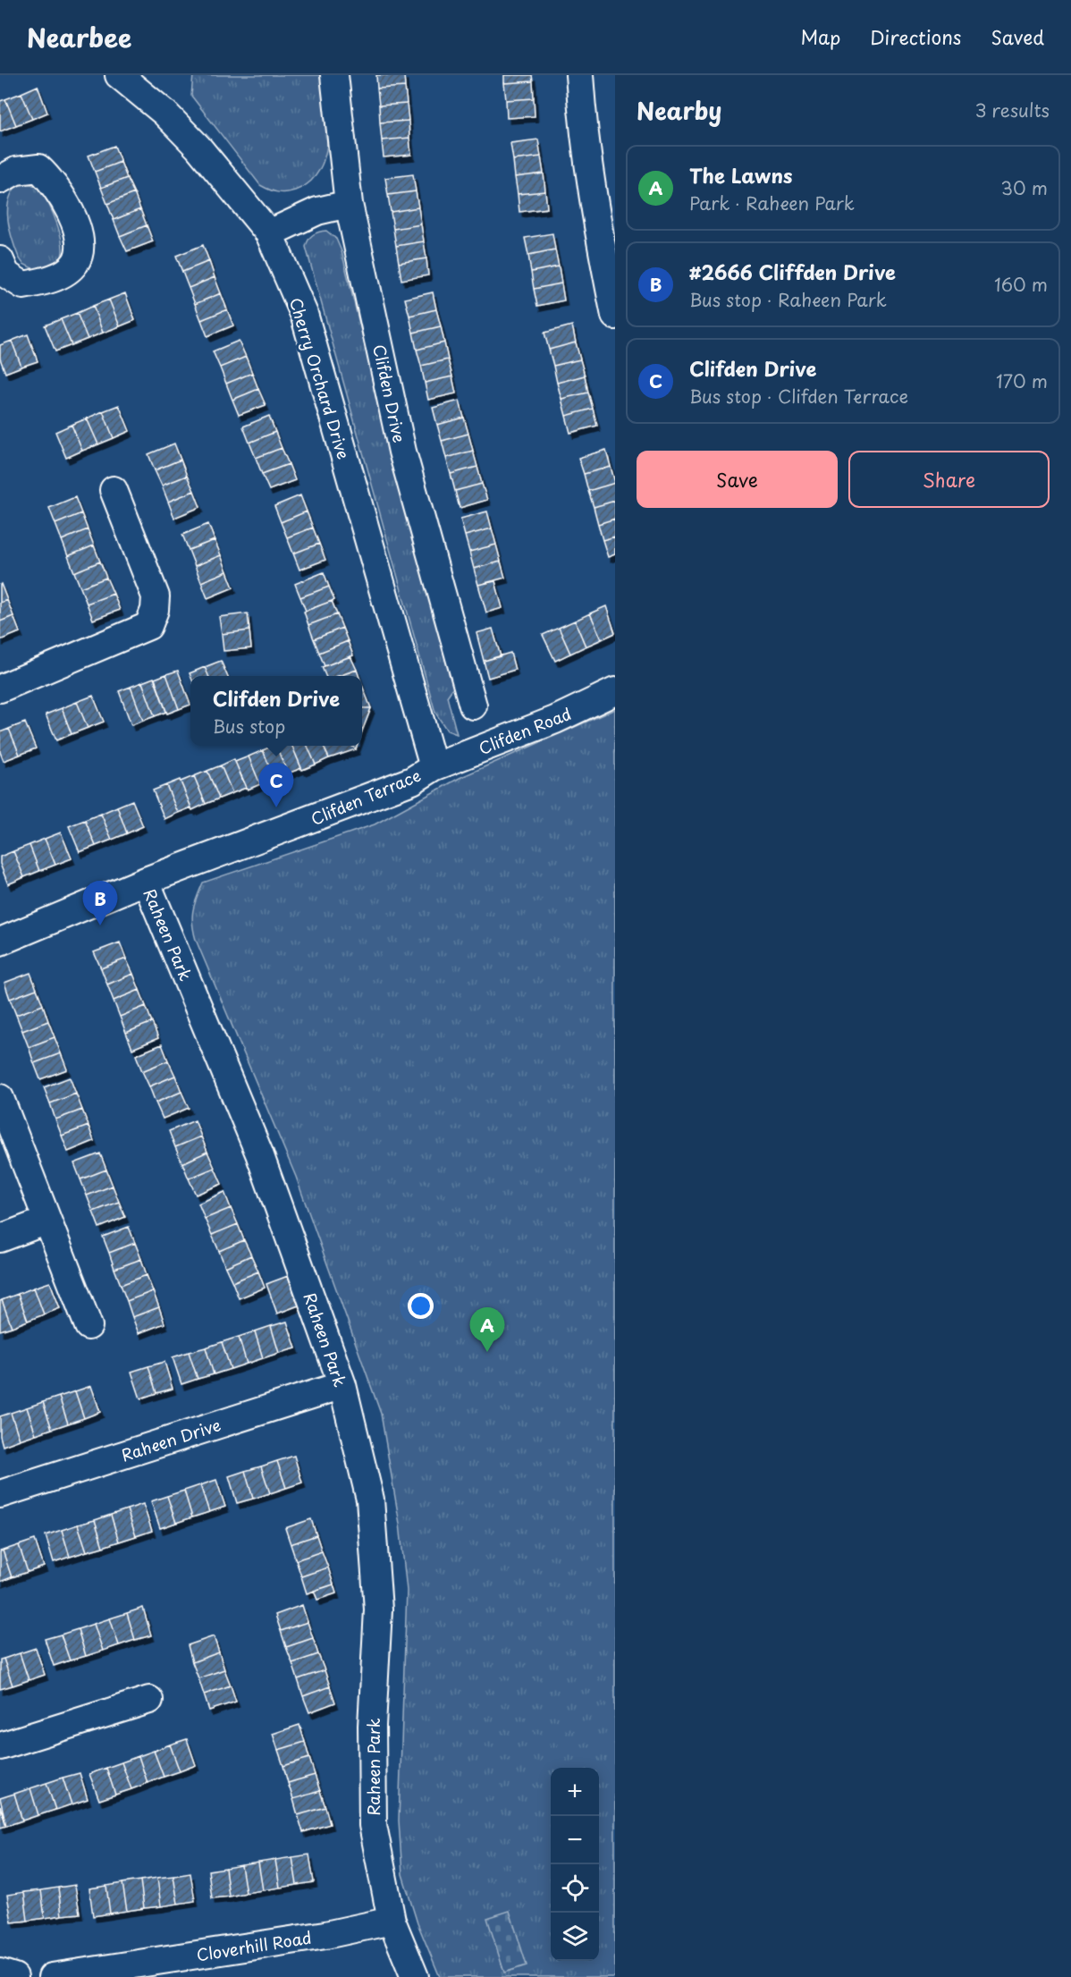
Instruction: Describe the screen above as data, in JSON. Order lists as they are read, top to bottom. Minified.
{"streets":{"street":["Cherry Orchard Drive","Clifden Drive","Clifden Road","Clifden Terrace","Raheen Park","Raheen Drive","Cloverhill Road"]},"crossings":[["Cherry Orchard Drive","Clifden Terrace"],["Clifden Road","Clifden Terrace"],["Clifden Terrace","Raheen Park"],["Raheen Park","Raheen Drive"],["Raheen Park","Cloverhill Road"]],"page":{"header":"Nearbee","nav":["Map","Directions","Saved"],"heading":["Nearby","3 results"],"list":[{"mark":"A","name":"The Lawns","note":"Park · Raheen Park","value":"30 m"},{"mark":"B","name":"#2666 Cliffden Drive","note":"Bus stop · Raheen Park","value":"160 m"},{"mark":"C","name":"Clifden Drive","note":"Bus stop · Clifden Terrace","value":"170 m"}],"buttons":["Save","Share"],"popup":["Clifden Drive","Bus stop"],"pins":["C","B","A"],"map_buttons":["+","−"]}}
